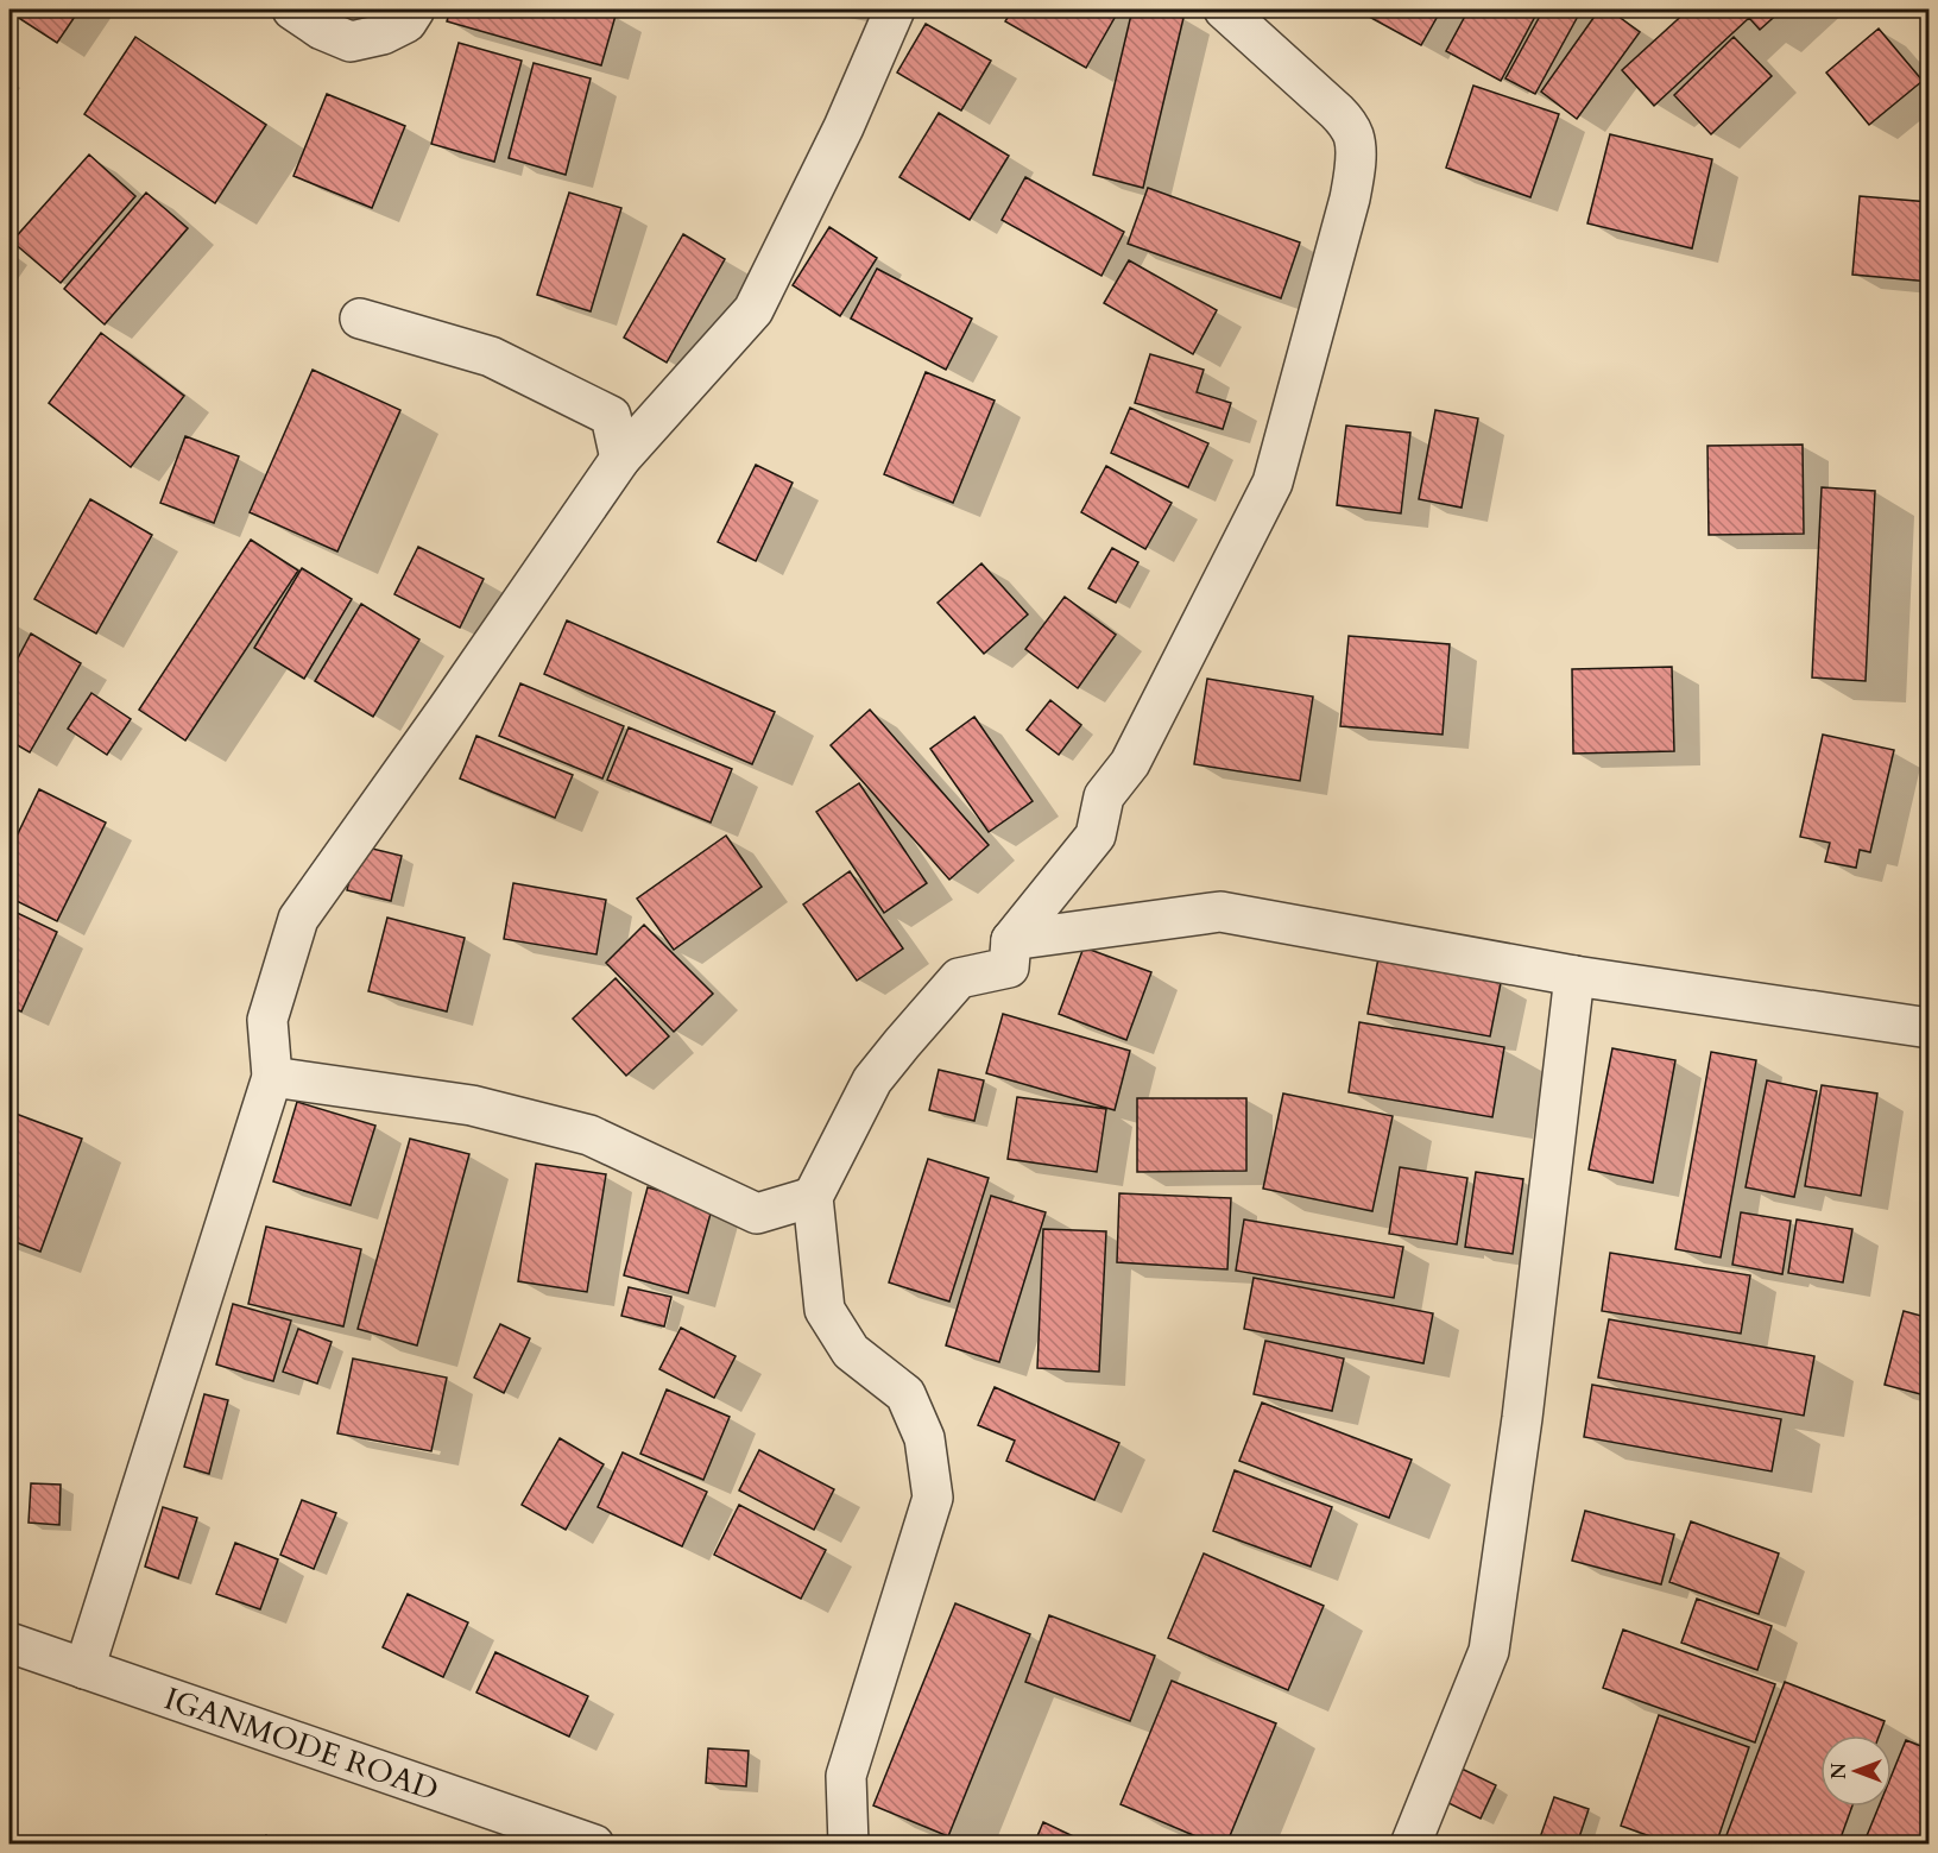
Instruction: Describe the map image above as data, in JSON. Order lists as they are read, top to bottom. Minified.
{"streets":{"street":["IGANMODE ROAD"]},"north":"left"}
